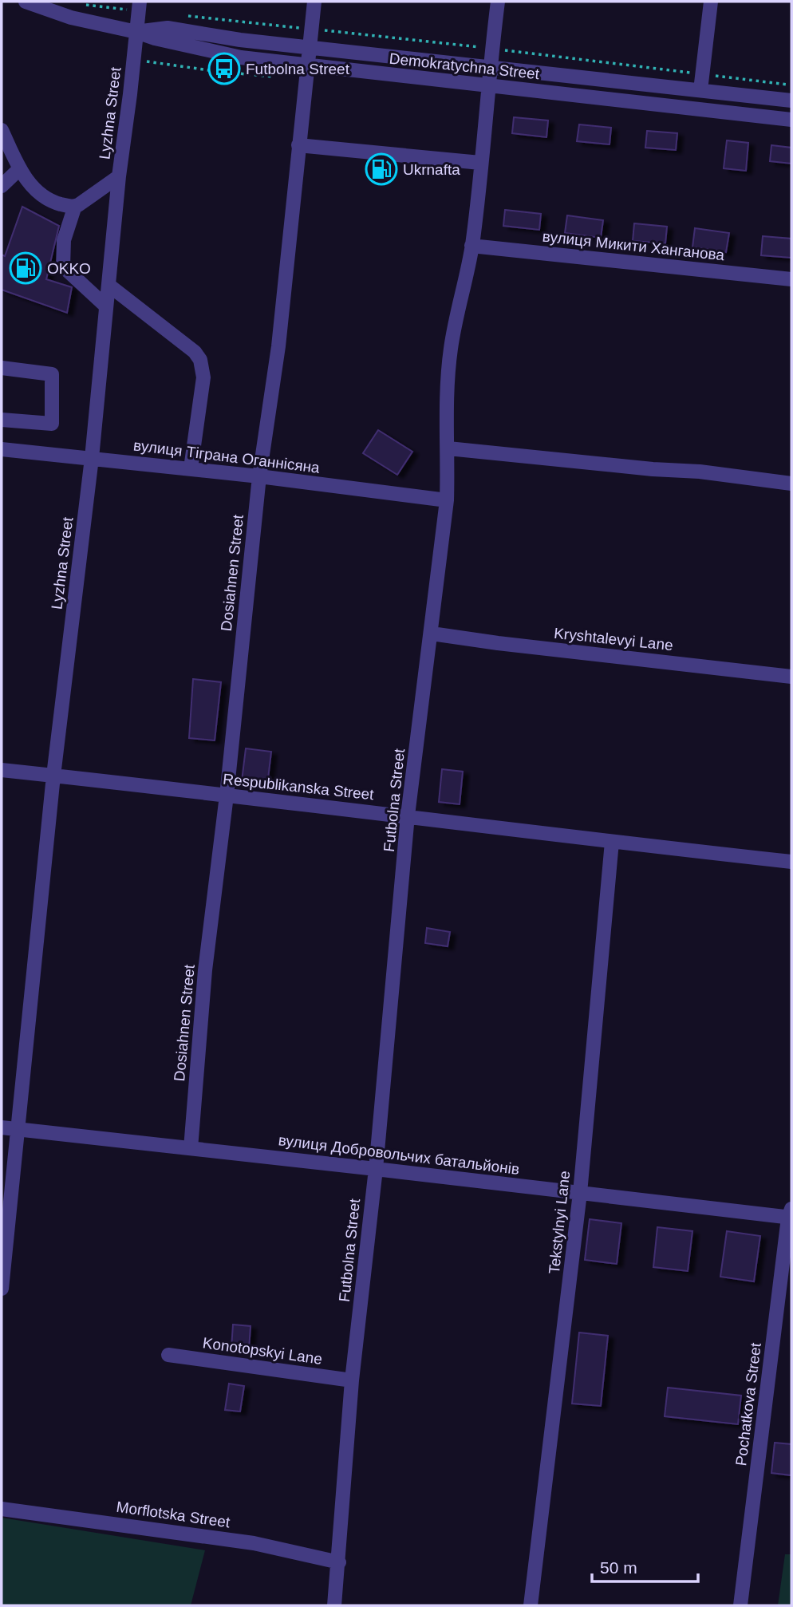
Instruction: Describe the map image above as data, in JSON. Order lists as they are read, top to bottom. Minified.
{"streets":{"street":["Demokratychna Street","Lyzhna Street","вулиця Микити Ханганова","вулиця Тіграна Оганнісяна","Dosiahnen Street","Kryshtalevyi Lane","Respublikanska Street","Futbolna Street","вулиця Добровольчих батальйонів","Tekstylnyi Lane","Konotopskyi Lane","Pochatkova Street","Morflotska Street"]},"crossings":[["Demokratychna Street","Lyzhna Street"],["Demokratychna Street","Dosiahnen Street"],["Demokratychna Street","Futbolna Street"],["Lyzhna Street","вулиця Тіграна Оганнісяна"],["Lyzhna Street","Respublikanska Street"],["Lyzhna Street","вулиця Добровольчих батальйонів"],["вулиця Микити Ханганова","Futbolna Street"],["вулиця Тіграна Оганнісяна","Dosiahnen Street"],["вулиця Тіграна Оганнісяна","Futbolna Street"],["Dosiahnen Street","Respublikanska Street"],["Dosiahnen Street","вулиця Добровольчих батальйонів"],["Kryshtalevyi Lane","Futbolna Street"],["Respublikanska Street","Futbolna Street"],["Respublikanska Street","Tekstylnyi Lane"],["Futbolna Street","вулиця Добровольчих батальйонів"],["Futbolna Street","Konotopskyi Lane"],["Futbolna Street","Morflotska Street"],["вулиця Добровольчих батальйонів","Tekstylnyi Lane"],["вулиця Добровольчих батальйонів","Pochatkova Street"]],"places":{"bus stop":["Futbolna Street"],"fuel station":["Ukrnafta","OKKO"]},"scale_bar":"50 m"}
